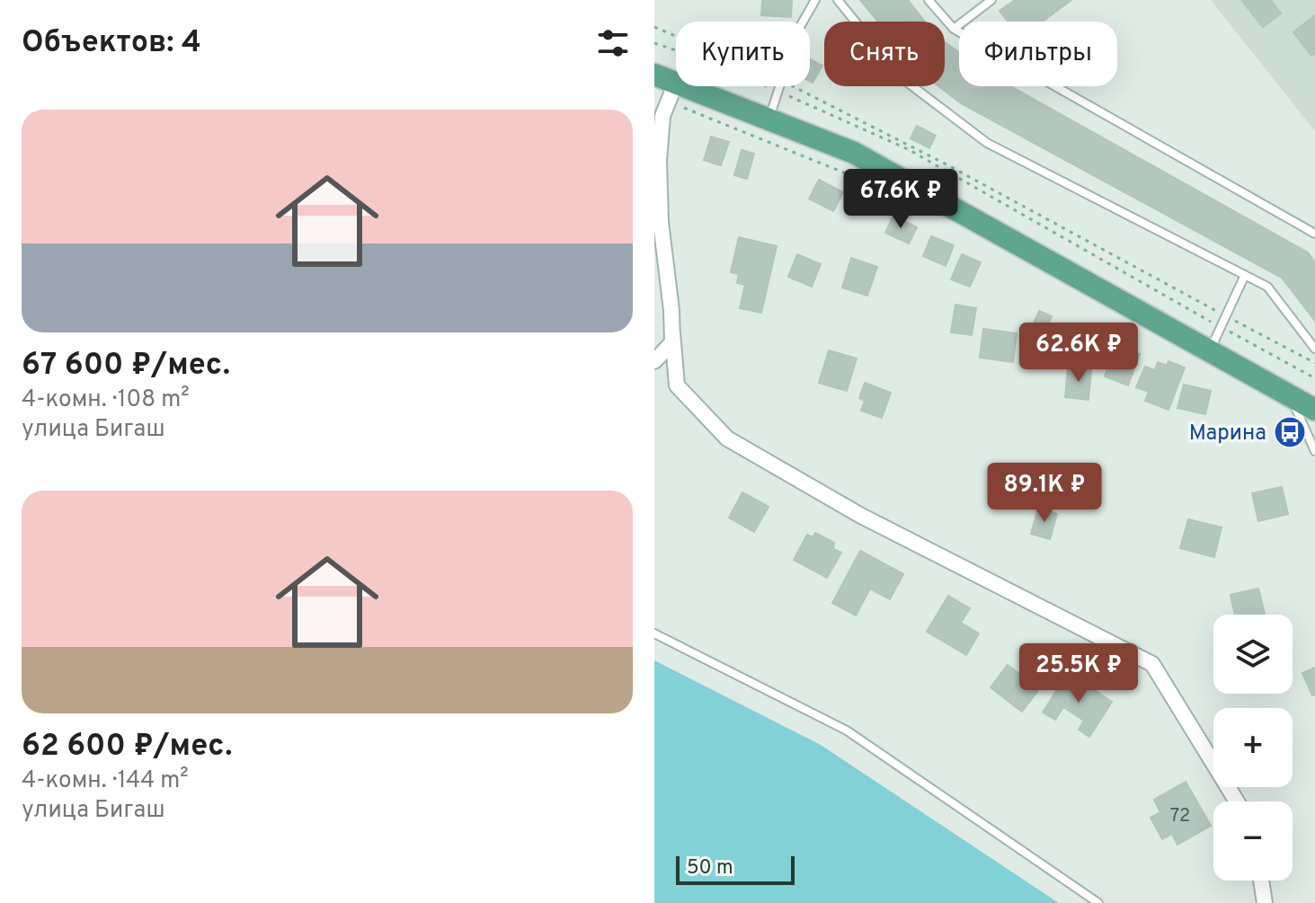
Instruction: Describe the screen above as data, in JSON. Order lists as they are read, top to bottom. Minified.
{"places":{"bus stop":["Марина"]},"house_numbers":["72"],"scale_bar":"50 m","page":{"heading":"Объектов: 4","chip":["Купить","Снять","Фильтры"],"list":[{"name":"67 600 ₽/мес.","note":"4-комн. · 108 m² · улица Бигаш"},{"name":"62 600 ₽/мес.","note":"4-комн. · 144 m² · улица Бигаш"}],"price":["67.6K ₽","62.6K ₽","89.1K ₽","25.5K ₽"],"map_buttons":["+","−"],"scale":"50 m"}}
